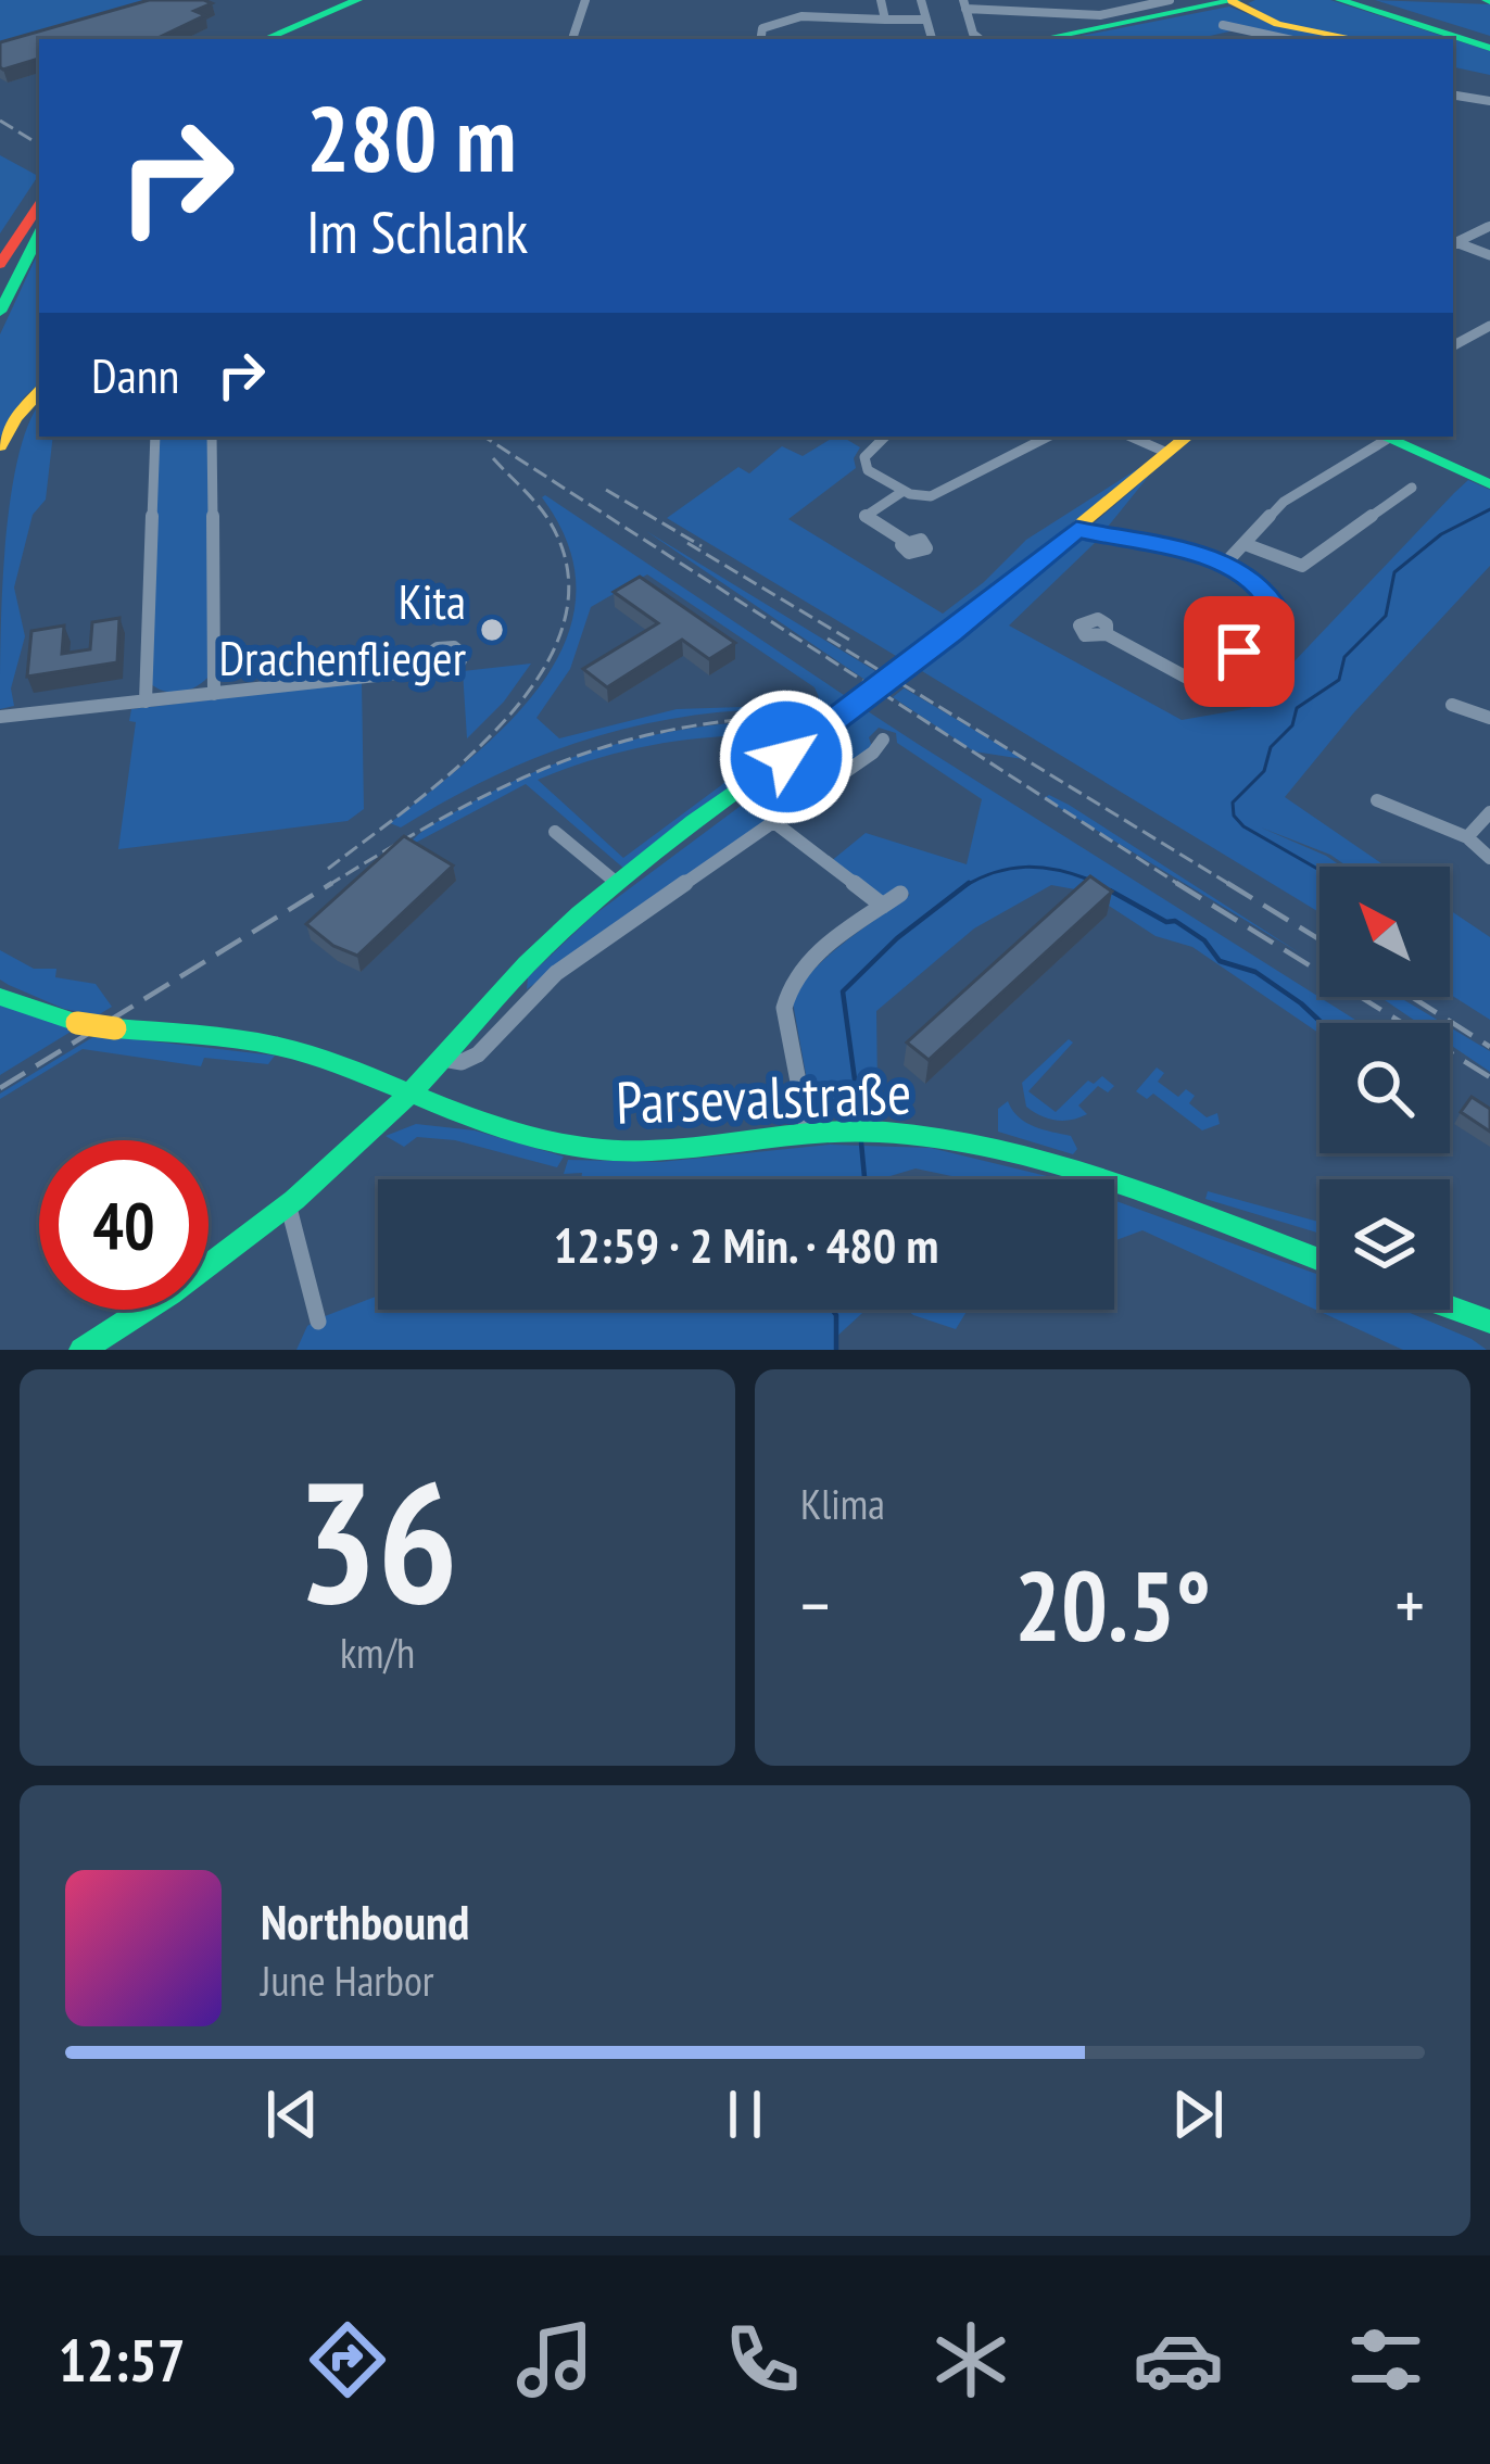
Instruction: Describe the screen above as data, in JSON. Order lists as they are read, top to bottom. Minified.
{"streets":{"main road":["Parsevalstraße"]},"places":["Kita Drachenflieger"],"north":"top left","page":{"turn":["280 m","Im Schlank"],"then":"Dann","limit":"40","trip":"12:59 · 2 Min. · 480 m","tile":[["36","km/h"],"Klima"],"heat":["−","20.5°","+"],"song":["Northbound","June Harbor"],"tabs":"12:57"}}
